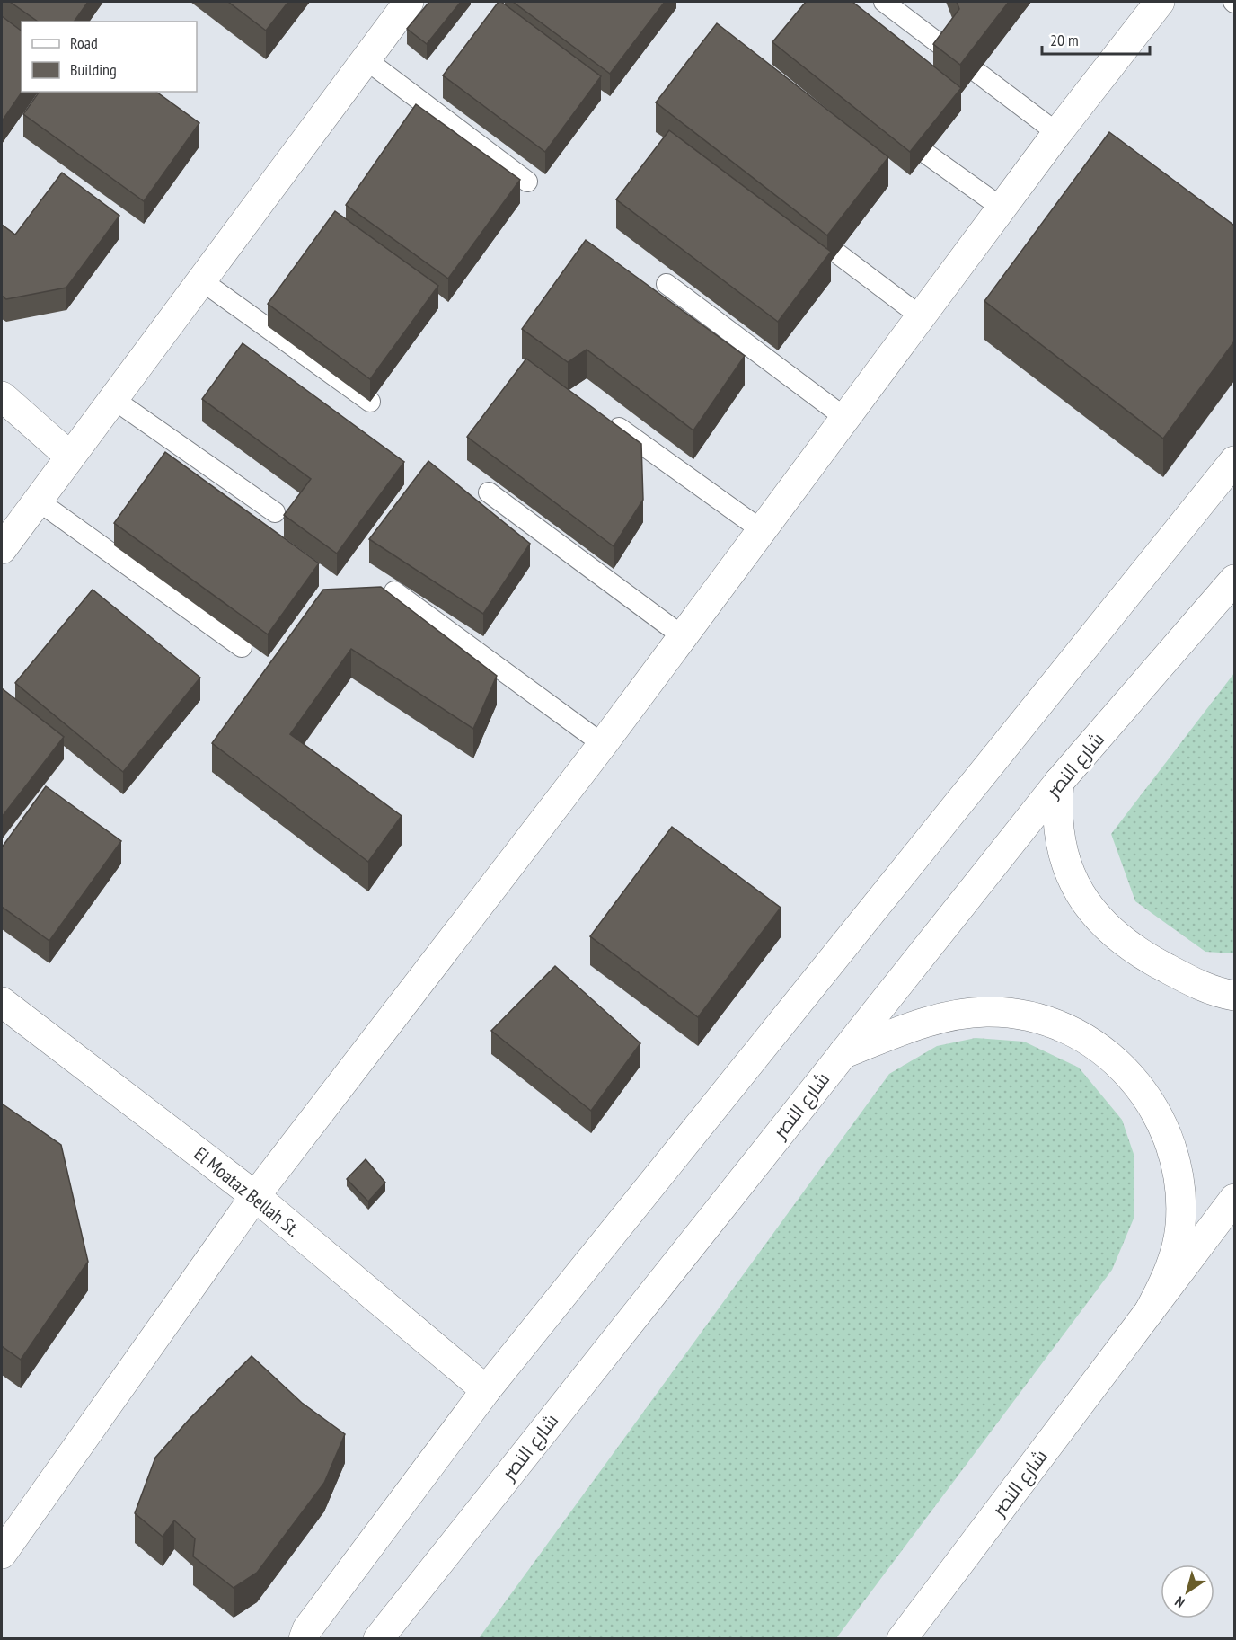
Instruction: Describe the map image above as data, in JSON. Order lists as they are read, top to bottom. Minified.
{"streets":{"street":["شارع النصر","El Moataz Bellah St."]},"legend":["Road","Building"],"scale_bar":"20 m","north":"bottom left"}
